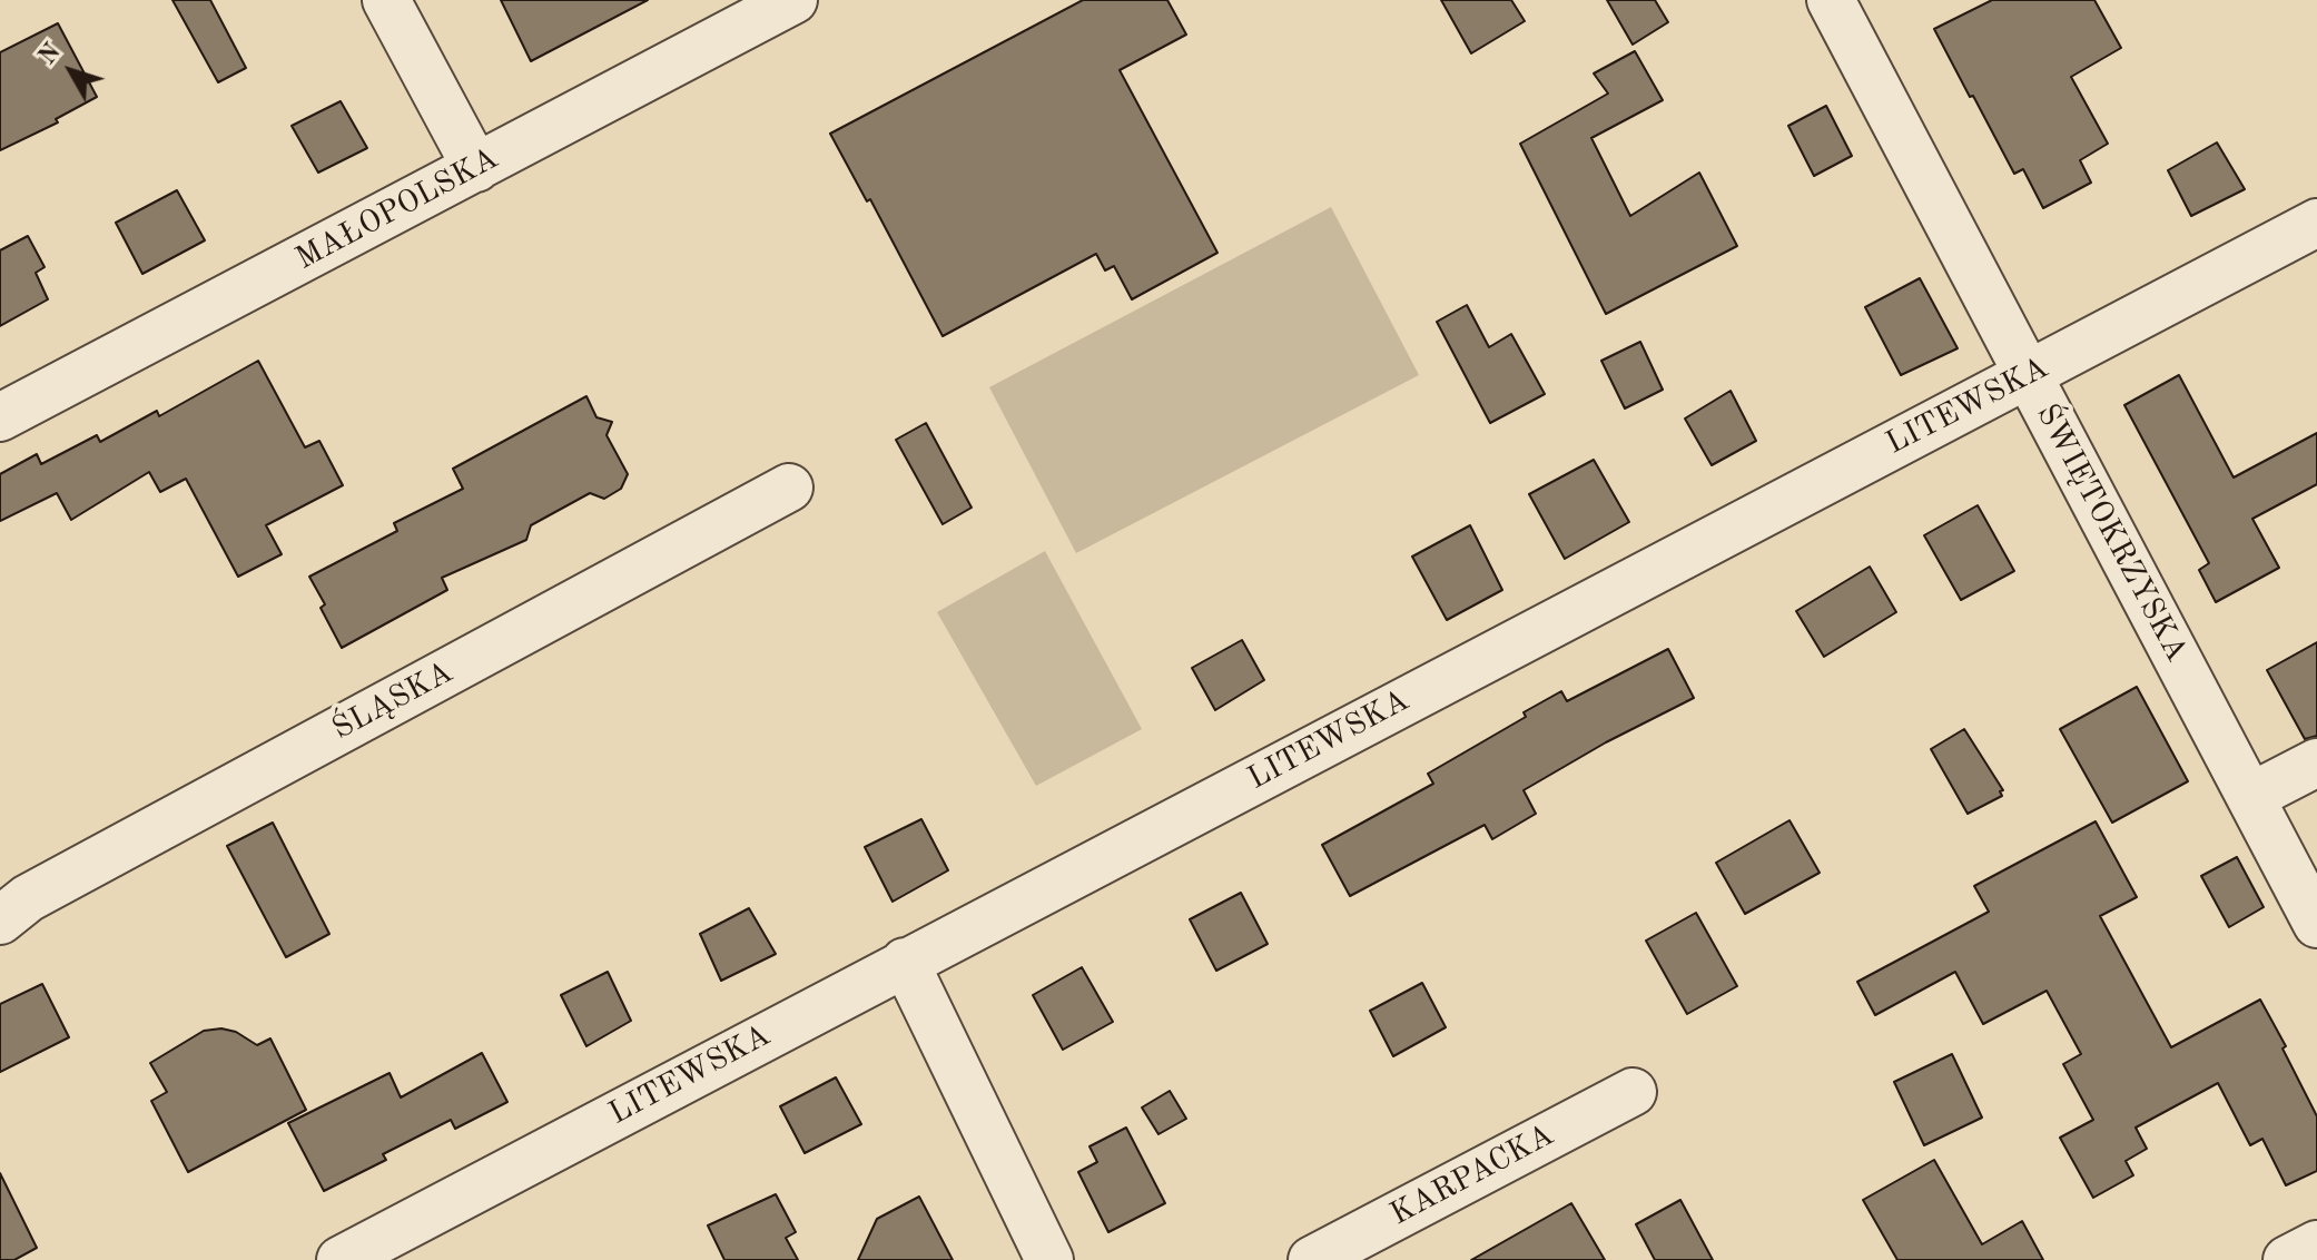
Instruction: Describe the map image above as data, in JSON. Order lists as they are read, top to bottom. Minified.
{"streets":{"street":["MAŁOPOLSKA","LITEWSKA","ŚWIĘTOKRZYSKA","ŚLĄSKA","KARPACKA"]},"crossings":[["LITEWSKA","ŚWIĘTOKRZYSKA"]],"north":"top left"}
